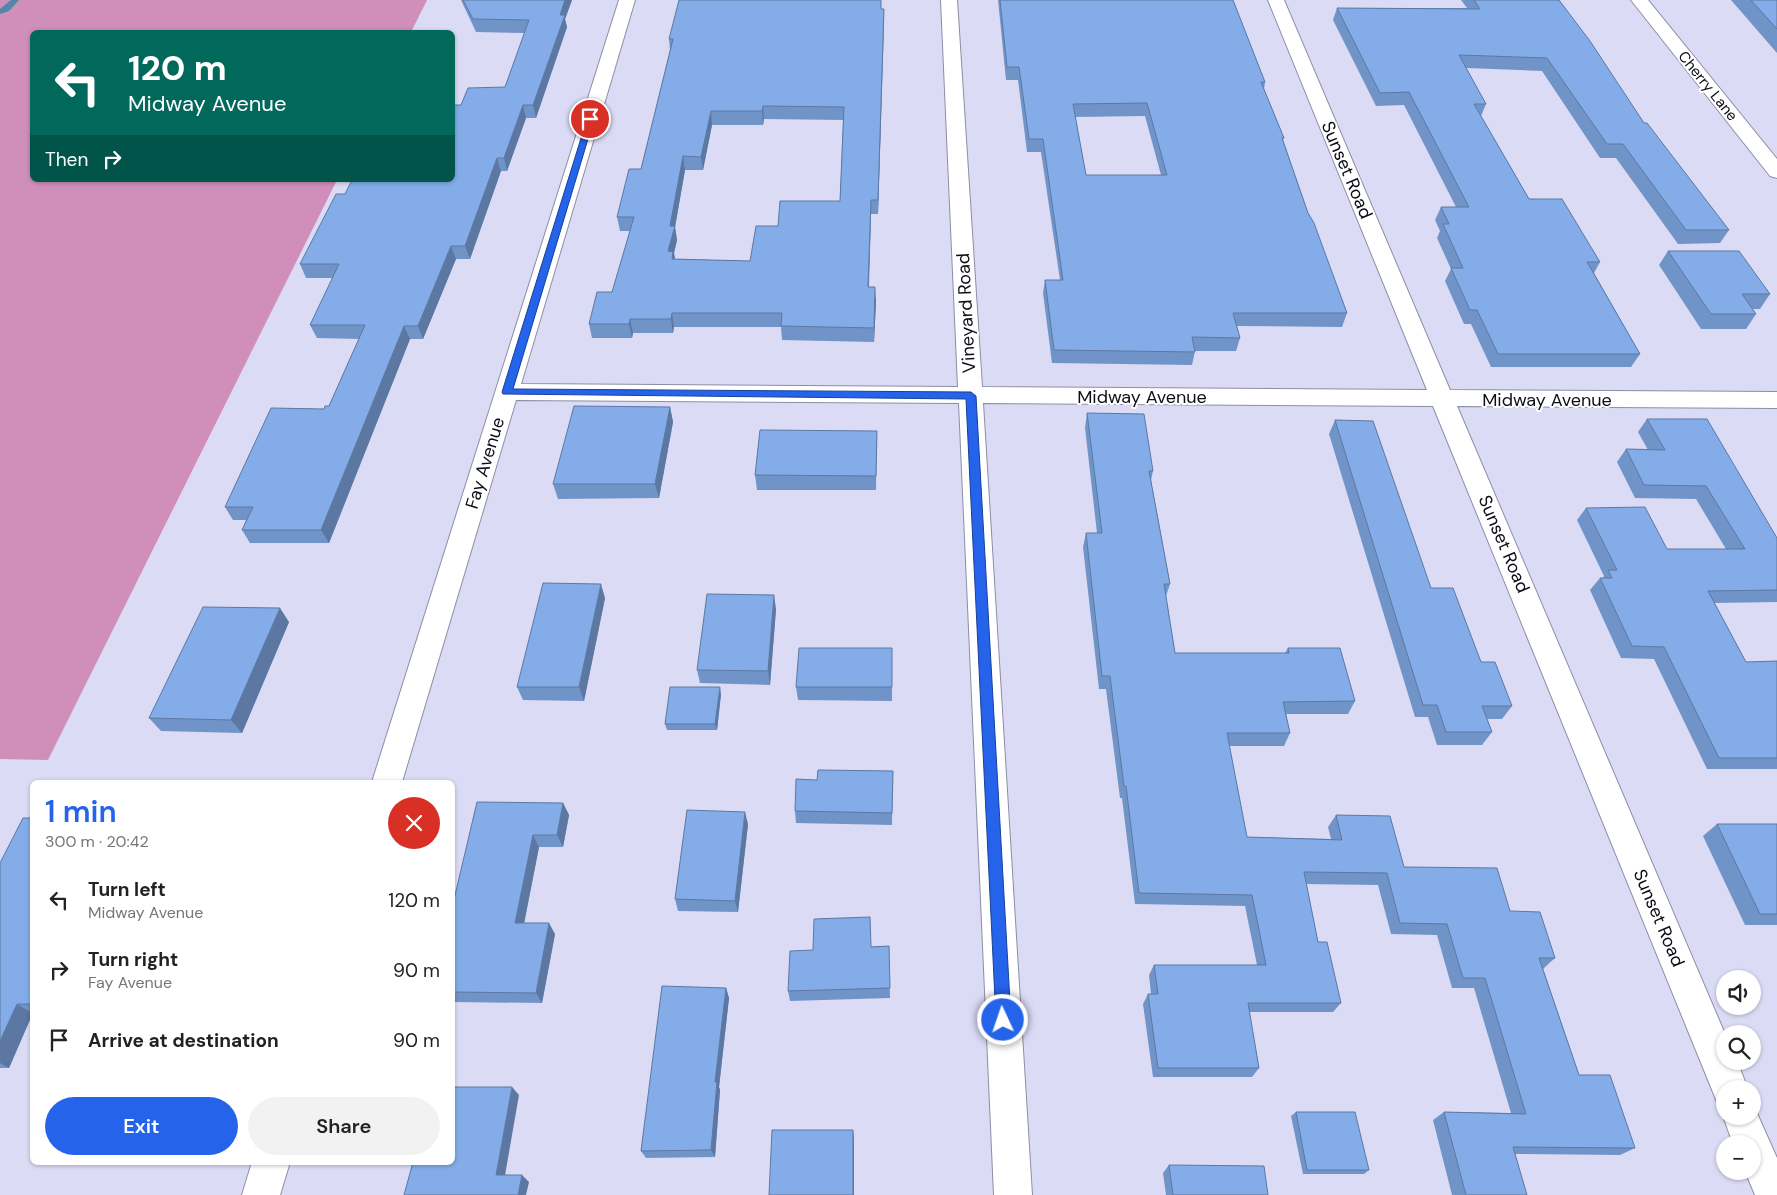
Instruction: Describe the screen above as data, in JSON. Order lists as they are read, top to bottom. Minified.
{"streets":{"street":["Cherry Lane","Sunset Road","Vineyard Road","Midway Avenue","Fay Avenue"]},"crossings":[["Sunset Road","Midway Avenue"],["Vineyard Road","Midway Avenue"],["Midway Avenue","Fay Avenue"]],"page":{"turn":["120 m","Midway Avenue"],"then":"Then","heading":["1 min","300 m · 20:42"],"list":[{"name":"Turn left","note":"Midway Avenue","value":"120 m"},{"name":"Turn right","note":"Fay Avenue","value":"90 m"},{"name":"Arrive at destination","value":"90 m"}],"map_buttons":["+","−"],"buttons":["Exit","Share"]}}
